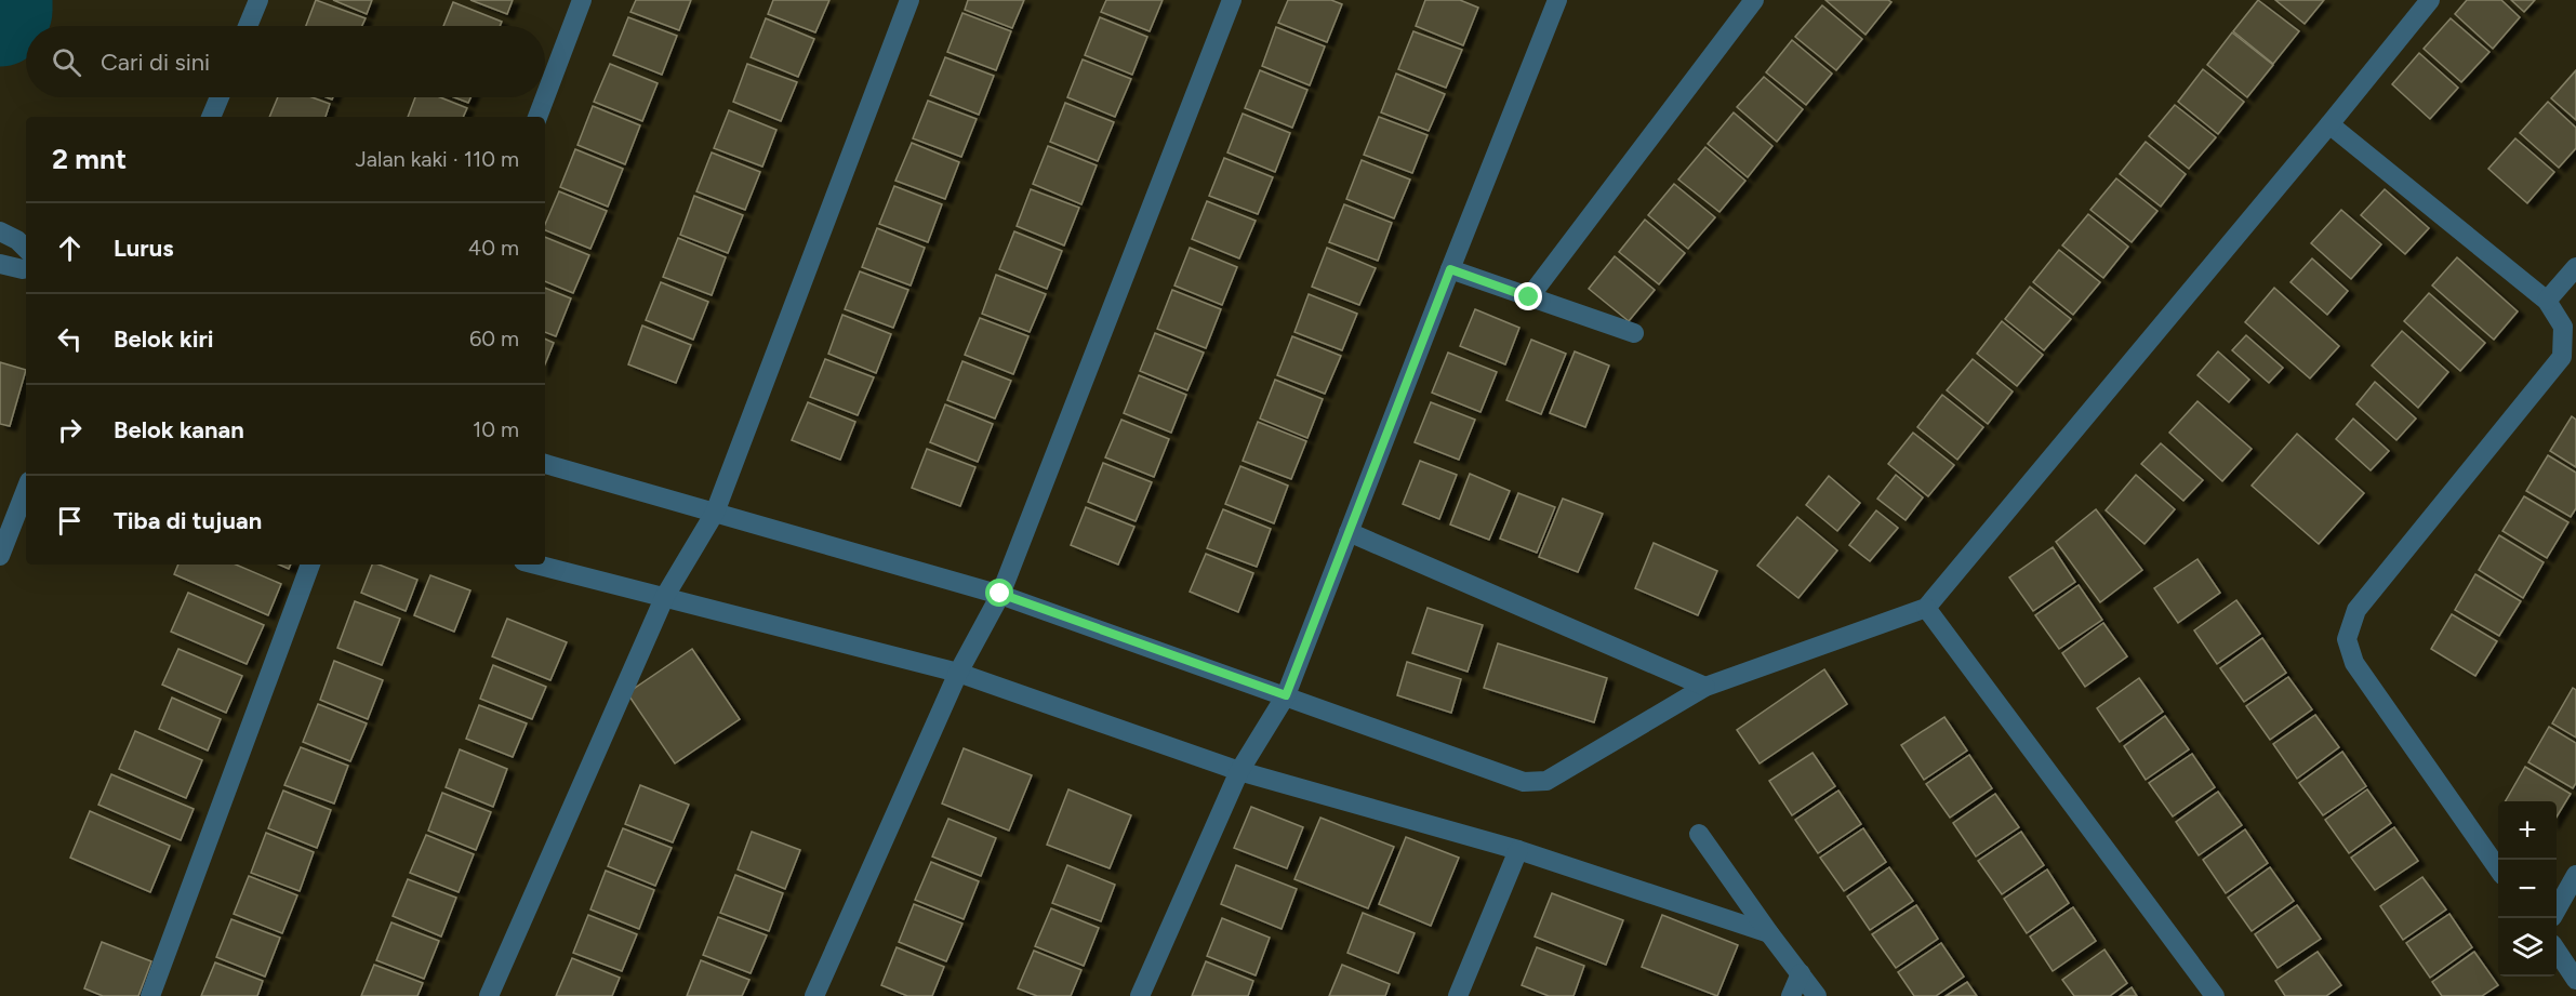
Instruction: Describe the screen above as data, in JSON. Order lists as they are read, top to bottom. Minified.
{"page":{"search":"Cari di sini","heading":["2 mnt","Jalan kaki · 110 m"],"list":[["Lurus","40 m"],["Belok kiri","60 m"],["Belok kanan","10 m"],"Tiba di tujuan"],"map_buttons":["+","−"]}}
